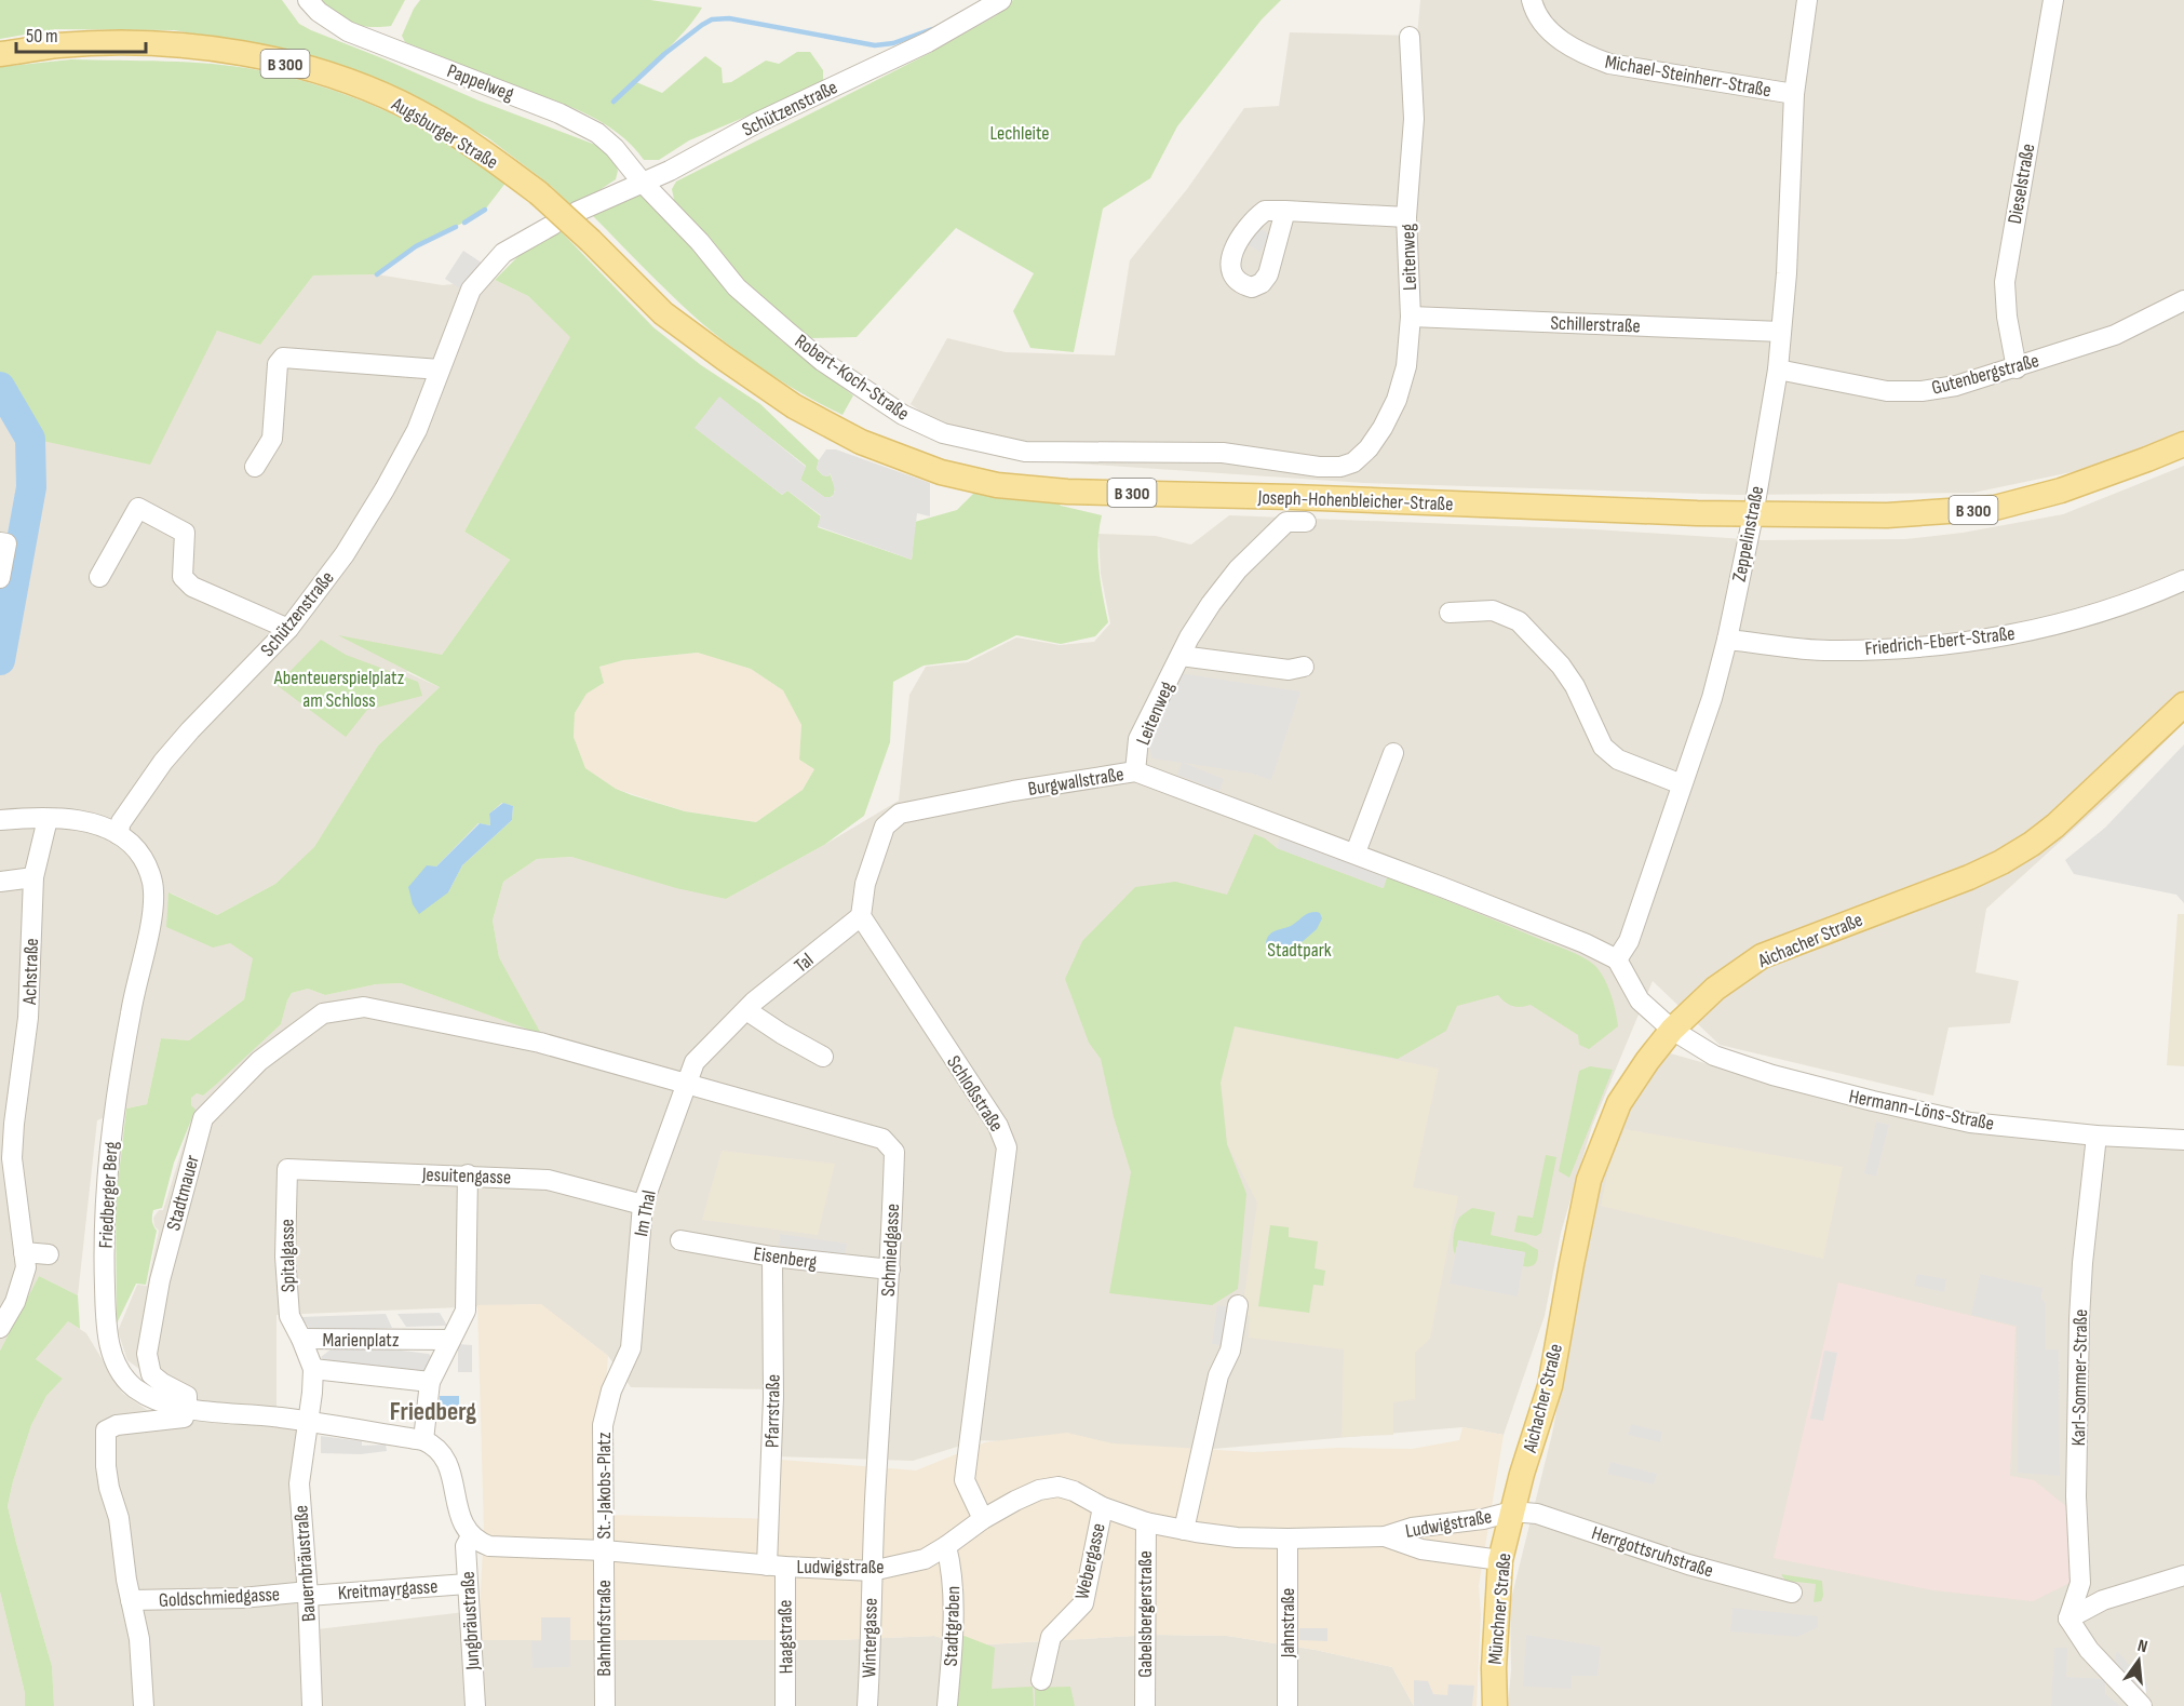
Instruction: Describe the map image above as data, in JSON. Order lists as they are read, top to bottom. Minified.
{"streets":{"main road":["B 300","Augsburger Straße","Joseph-Hohenbleicher-Straße","Aichacher Straße","Münchner Straße"],"street":["Michael-Steinherr-Straße","Pappelweg","Schützenstraße","Dieselstraße","Leitenweg","Schillerstraße","Gutenbergstraße","Robert-Koch-Straße","Zeppelinstraße","Friedrich-Ebert-Straße","Burgwallstraße","Tal","Achstraße","Schloßstraße","Hermann-Löns-Straße","Jesuitengasse","Stadtmauer","Friedberger Berg","Im Thal","Schmiedgasse","Spitalgasse","Eisenberg","Marienplatz","Karl-Sommer-Straße","Pfarrstraße","St.-Jakobs-Platz","Ludwigstraße","Herrgottsruhstraße","Webergasse","Bauernbräustraße","Kreitmayrgasse","Goldschmiedgasse","Gabelsbergerstraße","Jungbräustraße","Jahnstraße","Stadtgraben","Bahnhofstraße","Haagstraße","Wintergasse"]},"crossings":[["Michael-Steinherr-Straße","Zeppelinstraße"],["Pappelweg","Schützenstraße"],["Pappelweg","Robert-Koch-Straße"],["Schützenstraße","Robert-Koch-Straße"],["Schützenstraße","Friedberger Berg"],["Augsburger Straße","Joseph-Hohenbleicher-Straße"],["Dieselstraße","Gutenbergstraße"],["Leitenweg","Schillerstraße"],["Leitenweg","Robert-Koch-Straße"],["Leitenweg","Burgwallstraße"],["Schillerstraße","Zeppelinstraße"],["Gutenbergstraße","Zeppelinstraße"],["Joseph-Hohenbleicher-Straße","Zeppelinstraße"],["Zeppelinstraße","Friedrich-Ebert-Straße"],["Zeppelinstraße","Burgwallstraße"],["Burgwallstraße","Tal"],["Burgwallstraße","Schloßstraße"],["Aichacher Straße","Hermann-Löns-Straße"],["Aichacher Straße","Ludwigstraße"],["Aichacher Straße","Herrgottsruhstraße"],["Aichacher Straße","Münchner Straße"],["Tal","Schloßstraße"],["Tal","Stadtmauer"],["Tal","Im Thal"],["Tal","Schmiedgasse"],["Schloßstraße","Ludwigstraße"],["Hermann-Löns-Straße","Karl-Sommer-Straße"],["Jesuitengasse","Im Thal"],["Jesuitengasse","Spitalgasse"],["Stadtmauer","Friedberger Berg"],["Stadtmauer","Im Thal"],["Stadtmauer","Schmiedgasse"],["Friedberger Berg","Marienplatz"],["Friedberger Berg","Bauernbräustraße"],["Im Thal","Schmiedgasse"],["Im Thal","St.-Jakobs-Platz"],["Schmiedgasse","Eisenberg"],["Schmiedgasse","Ludwigstraße"],["Schmiedgasse","Wintergasse"],["Spitalgasse","Marienplatz"],["Eisenberg","Pfarrstraße"],["Marienplatz","Bauernbräustraße"],["Pfarrstraße","Ludwigstraße"],["Pfarrstraße","Haagstraße"],["St.-Jakobs-Platz","Ludwigstraße"],["St.-Jakobs-Platz","Bahnhofstraße"],["Ludwigstraße","Herrgottsruhstraße"],["Ludwigstraße","Webergasse"],["Ludwigstraße","Münchner Straße"],["Ludwigstraße","Gabelsbergerstraße"],["Ludwigstraße","Jungbräustraße"],["Ludwigstraße","Jahnstraße"],["Ludwigstraße","Stadtgraben"],["Ludwigstraße","Bahnhofstraße"],["Ludwigstraße","Haagstraße"],["Ludwigstraße","Wintergasse"],["Herrgottsruhstraße","Münchner Straße"],["Bauernbräustraße","Kreitmayrgasse"],["Bauernbräustraße","Goldschmiedgasse"],["Kreitmayrgasse","Goldschmiedgasse"],["Kreitmayrgasse","Jungbräustraße"]],"districts":["Friedberg"],"parks":["Lechleite","Abenteuerspielplatz am Schloss","Stadtpark"],"scale_bar":"50 m","north":"top"}
